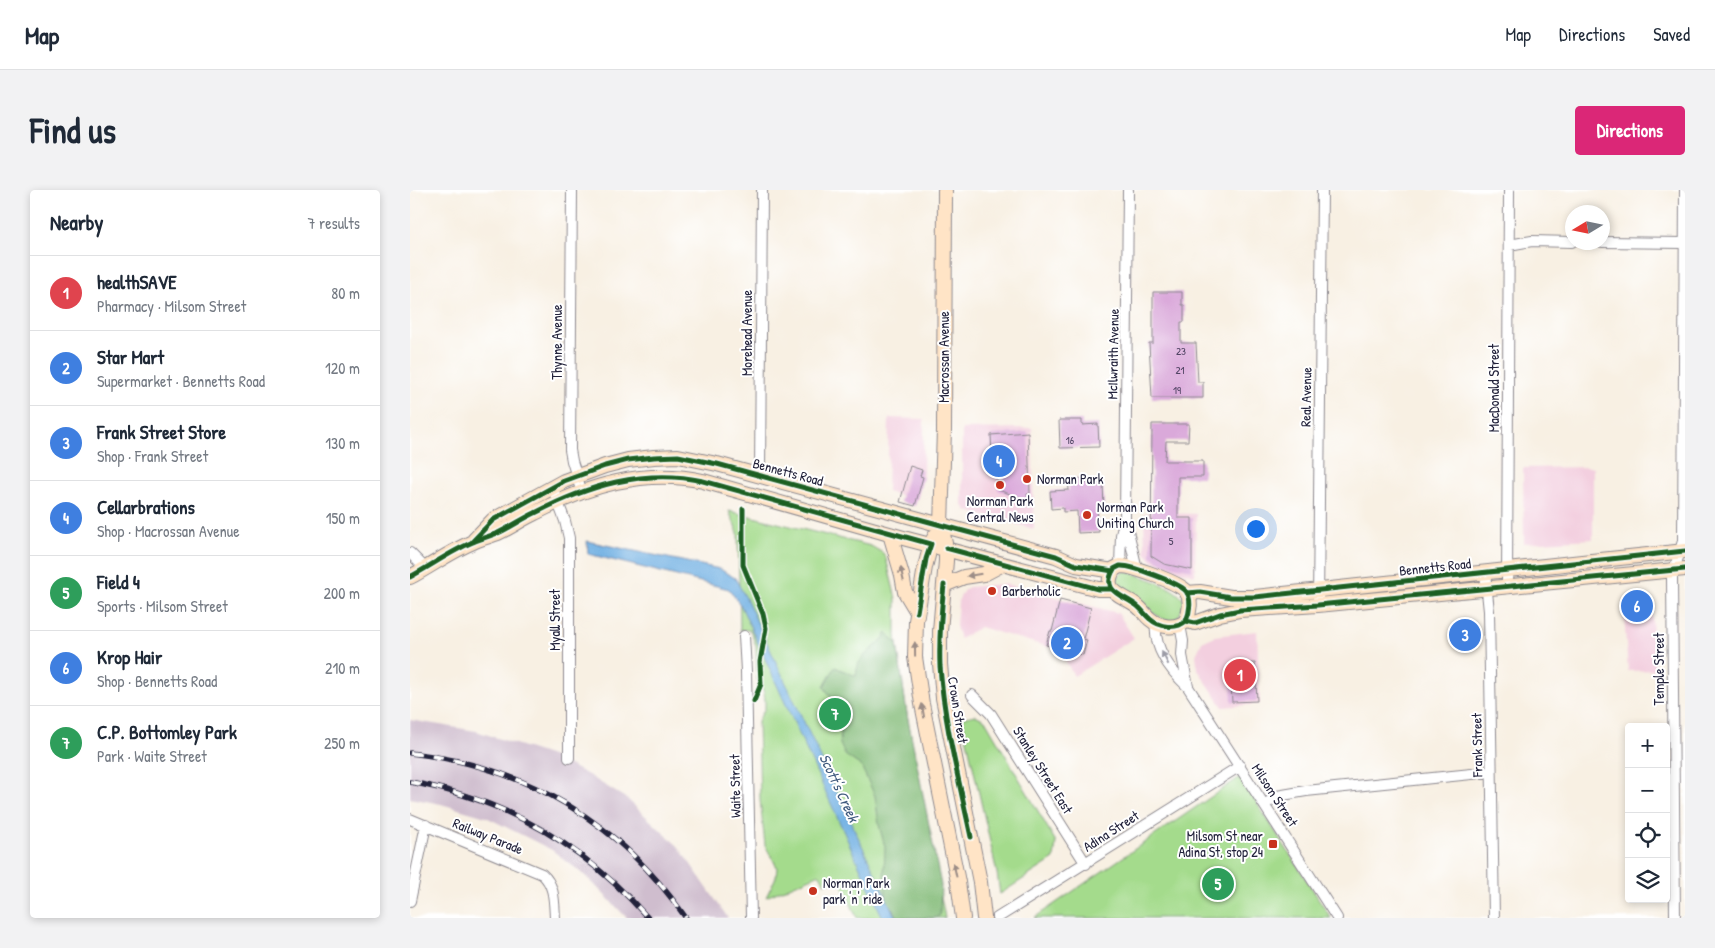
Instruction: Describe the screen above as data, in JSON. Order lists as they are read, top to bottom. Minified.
{"streets":{"main road":["Macrossan Avenue","Bennetts Road","Crown Street"],"street":["Morehead Avenue","Thynne Avenue","McIlwraith Avenue","MacDonald Street","Real Avenue","Myall Street","Temple Street","Frank Street","Stanley Street East","Waite Street","Milsom Street","Adina Street","Railway Parade"]},"crossings":[["Morehead Avenue","Bennetts Road"],["Thynne Avenue","Bennetts Road"],["McIlwraith Avenue","Bennetts Road"],["Macrossan Avenue","Bennetts Road"],["Macrossan Avenue","Crown Street"],["MacDonald Street","Bennetts Road"],["Real Avenue","Bennetts Road"],["Bennetts Road","Myall Street"],["Bennetts Road","Temple Street"],["Bennetts Road","Crown Street"],["Bennetts Road","Frank Street"],["Bennetts Road","Milsom Street"],["Stanley Street East","Adina Street"],["Milsom Street","Adina Street"]],"water":["Scott's Creek"],"places":{"other":["Norman Park","Norman Park Central News","Norman Park Uniting Church","Barberholic","Norman Park park 'n' ride"],"transit":["Milsom St near Adina St, stop 24"]},"house_numbers":["23","21","19","16","5"],"north":"left","page":{"header":"Map","nav":["Map","Directions","Saved"],"buttons":"Directions","title":"Find us","heading":["Nearby","7 results"],"list":[{"mark":"1","name":"healthSAVE","note":"Pharmacy · Milsom Street","value":"80 m"},{"mark":"2","name":"Star Mart","note":"Supermarket · Bennetts Road","value":"120 m"},{"mark":"3","name":"Frank Street Store","note":"Shop · Frank Street","value":"130 m"},{"mark":"4","name":"Cellarbrations","note":"Shop · Macrossan Avenue","value":"150 m"},{"mark":"5","name":"Field 4","note":"Sports · Milsom Street","value":"200 m"},{"mark":"6","name":"Krop Hair","note":"Shop · Bennetts Road","value":"210 m"},{"mark":"7","name":"C.P. Bottomley Park","note":"Park · Waite Street","value":"250 m"}],"pins":["4","6","3","2","1","7","5"],"map_buttons":["+","−"]}}
